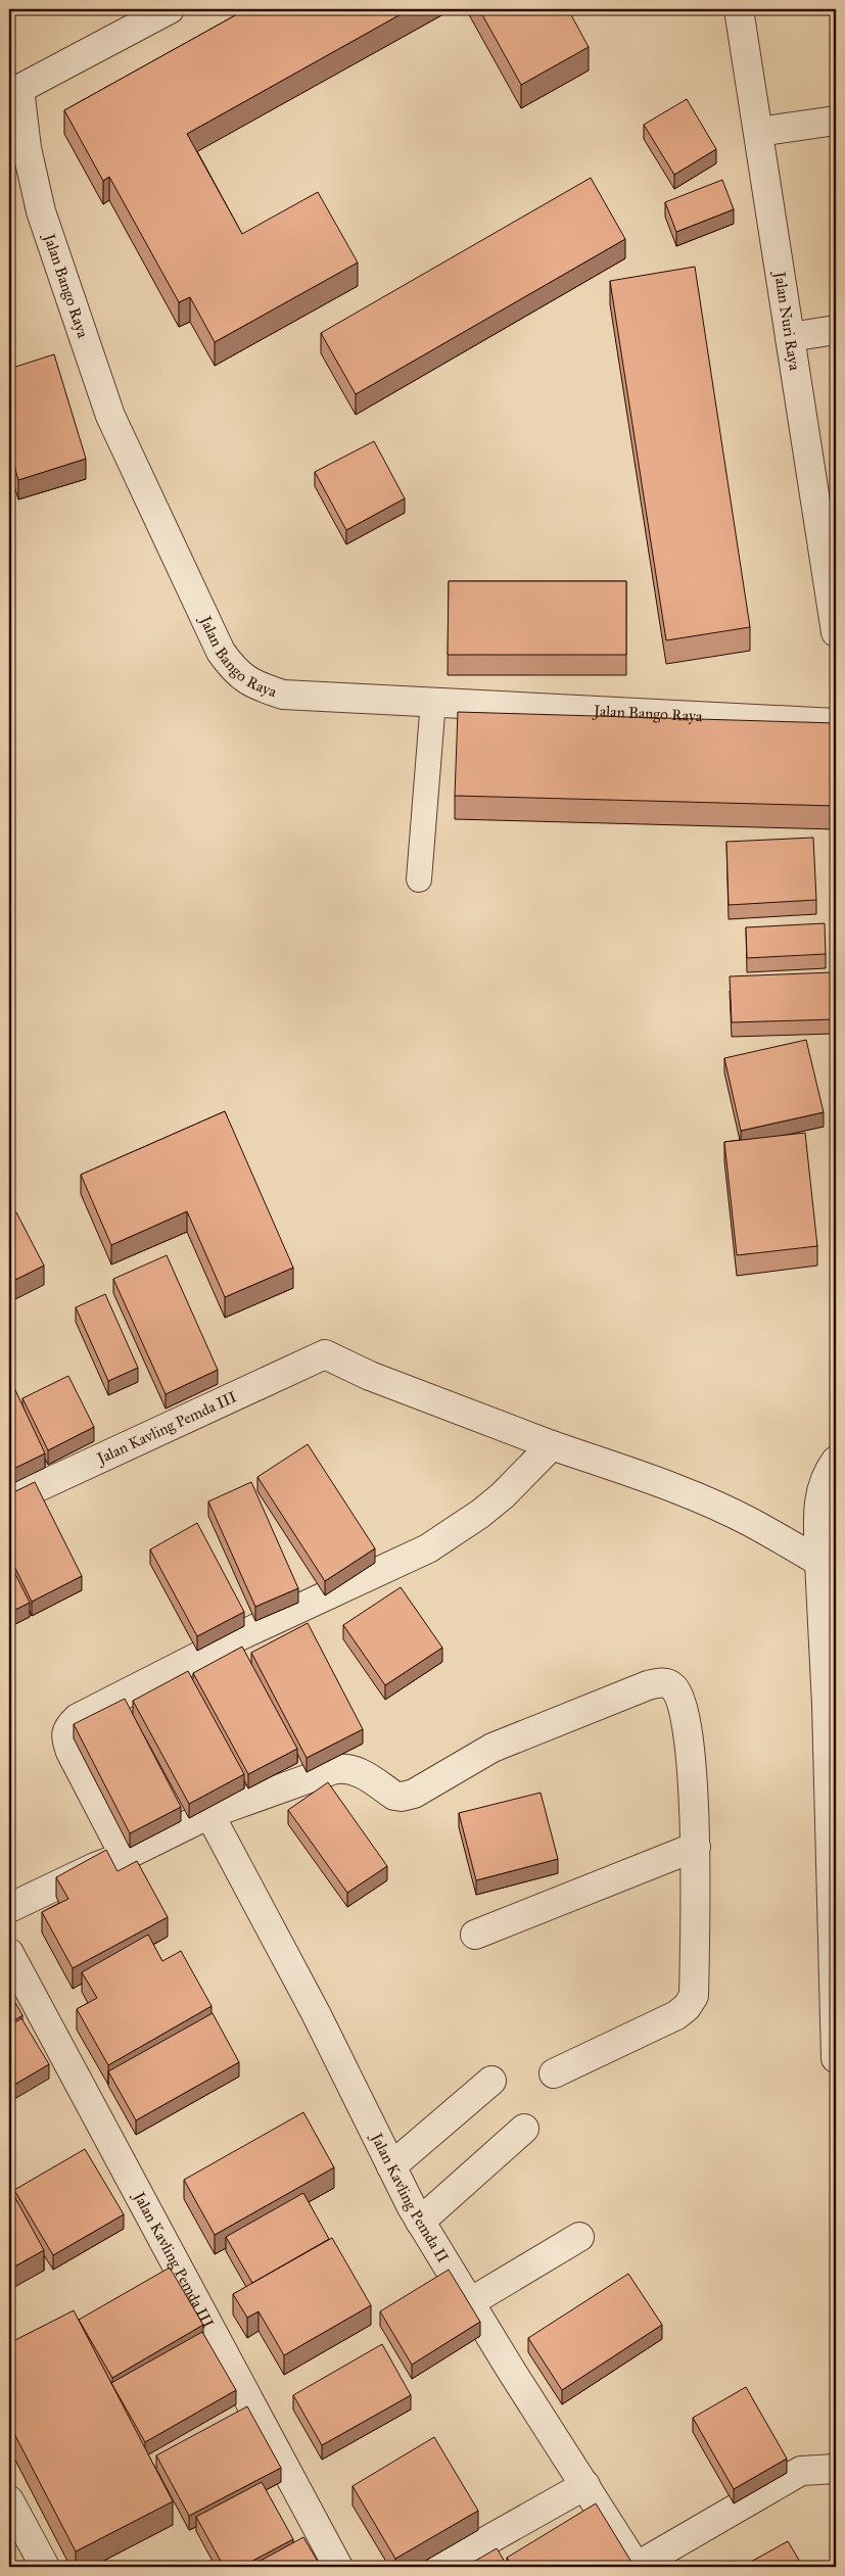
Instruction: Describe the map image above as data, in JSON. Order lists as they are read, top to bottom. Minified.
{"streets":{"street":["Jalan Bango Raya","Jalan Nuri Raya","Jalan Kavling Pemda III","Jalan Kavling Pemda II"]}}
